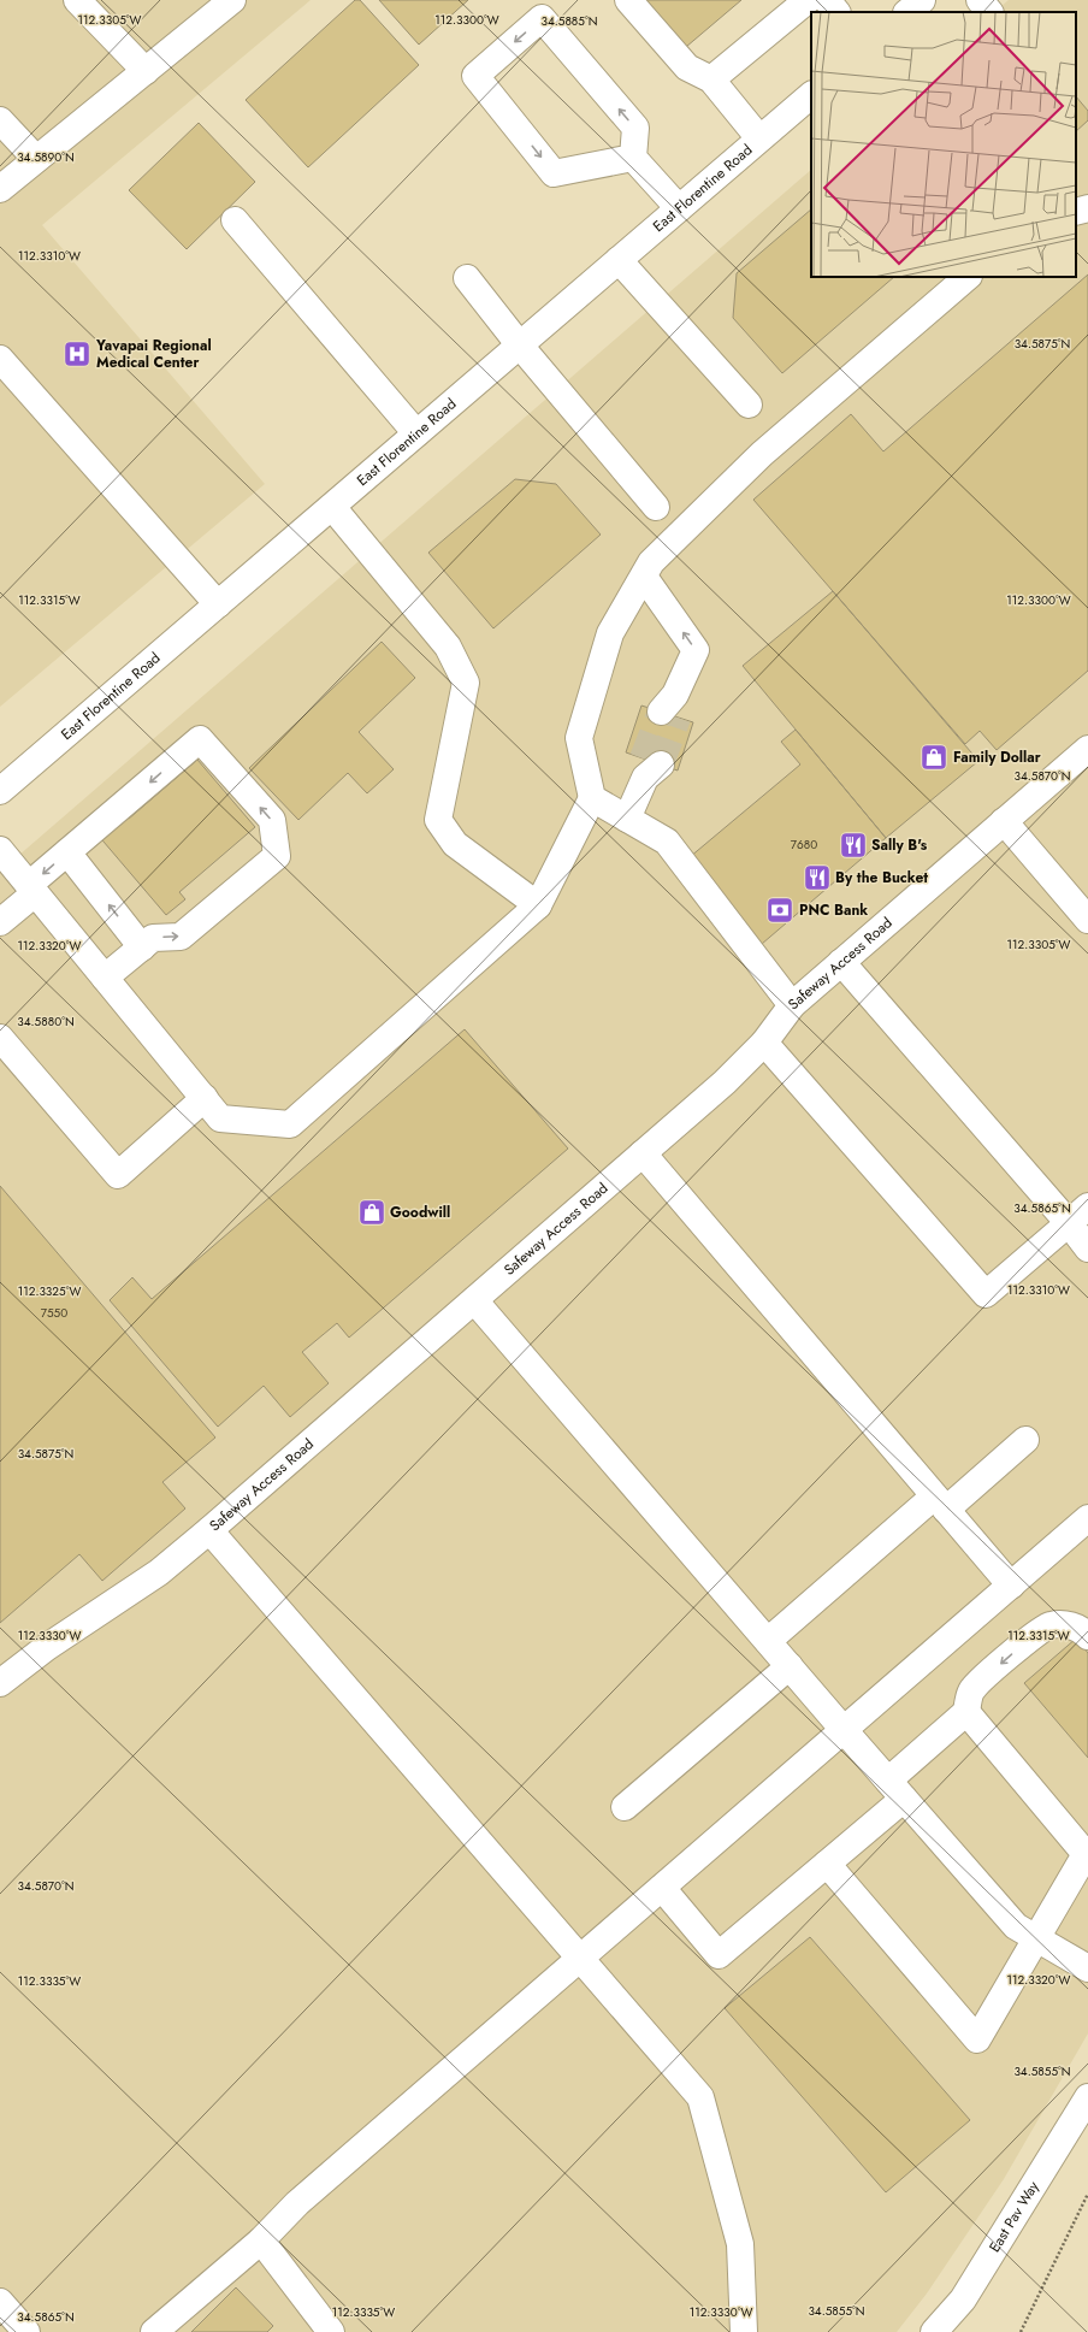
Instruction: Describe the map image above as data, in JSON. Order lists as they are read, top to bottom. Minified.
{"streets":{"street":["East Florentine Road","Safeway Access Road","East Pav Way"]},"places":{"hospital":["Yavapai Regional Medical Center"],"shop":["Family Dollar","Goodwill"],"restaurant":["Sally B's","By the Bucket"],"bank":["PNC Bank"]},"house_numbers":["7680","7550"],"coordinates":["112.3305°W","112.3300°W","34.5885°N","34.5890°N","112.3310°W","34.5875°N","112.3315°W","34.5870°N","112.3320°W","34.5880°N","34.5865°N","112.3325°W","112.3330°W","112.3335°W","34.5855°N"]}
